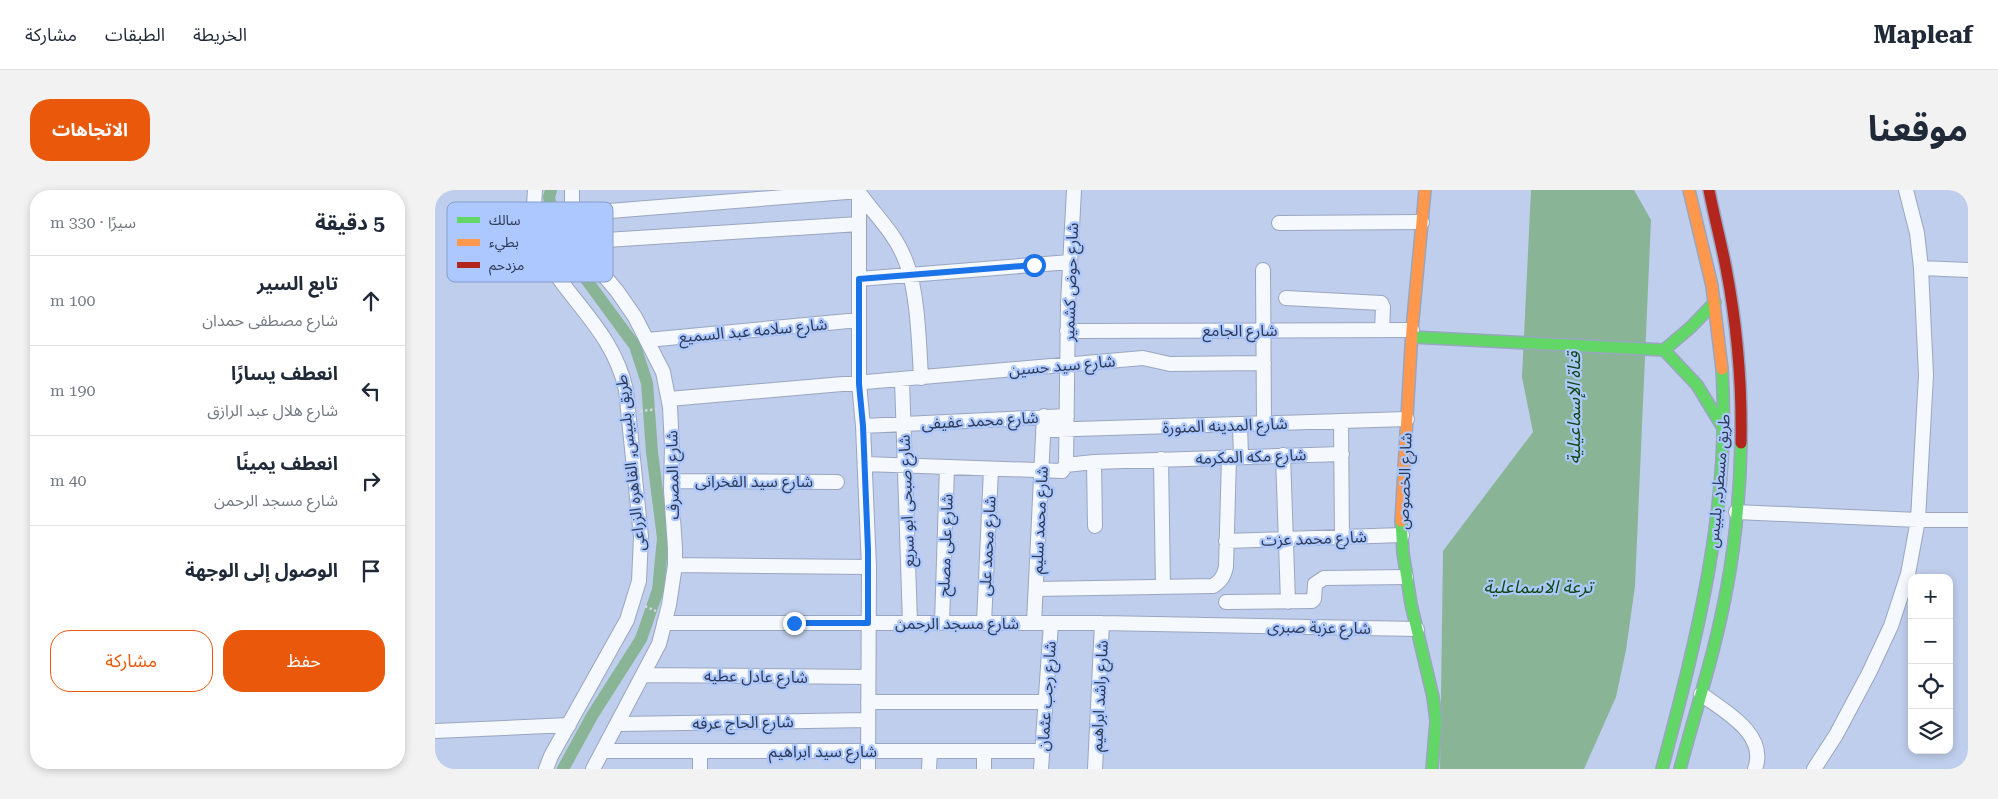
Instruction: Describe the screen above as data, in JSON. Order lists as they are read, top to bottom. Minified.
{"streets":{"main road":["شارع الخصوص","طريق مسطرد, بلبيس"],"street":["شارع حوض كشمير","شارع سلامه عبد السميع","شارع الجامع","شارع سيد حسين","شارع محمد عفيفى","شارع المدينه المنورة","شارع مكه المكرمه","طريق بلبيس, القاهره الزراعى","شارع المصرف","شارع سيد الفخرانى","شارع صبحى ابو سريع","شارع محمد سليم","شارع محمد عزت","شارع على مصلح","شارع محمد على","شارع مسجد الرحمن","شارع عزبة صبرى","شارع عادل عطيه","شارع رجب عثمان","شارع راشد ابراهيم","شارع الحاج عرفه","شارع سيد ابراهيم"]},"crossings":[["شارع حوض كشمير","شارع الجامع"],["شارع حوض كشمير","شارع سيد حسين"],["شارع حوض كشمير","شارع محمد عفيفى"],["شارع حوض كشمير","شارع المدينه المنورة"],["شارع حوض كشمير","شارع مكه المكرمه"],["شارع سلامه عبد السميع","شارع المصرف"],["شارع الجامع","شارع الخصوص"],["شارع سيد حسين","شارع صبحى ابو سريع"],["شارع محمد عفيفى","شارع المدينه المنورة"],["شارع محمد عفيفى","شارع صبحى ابو سريع"],["شارع محمد عفيفى","شارع محمد سليم"],["شارع المدينه المنورة","شارع الخصوص"],["شارع مكه المكرمه","شارع صبحى ابو سريع"],["شارع مكه المكرمه","شارع محمد سليم"],["شارع مكه المكرمه","شارع على مصلح"],["شارع مكه المكرمه","شارع محمد على"],["شارع المصرف","شارع سيد الفخرانى"],["شارع المصرف","شارع مسجد الرحمن"],["شارع المصرف","شارع عادل عطيه"],["شارع المصرف","شارع الحاج عرفه"],["شارع المصرف","شارع سيد ابراهيم"],["شارع الخصوص","شارع محمد عزت"],["شارع الخصوص","شارع عزبة صبرى"],["شارع صبحى ابو سريع","شارع مسجد الرحمن"],["شارع محمد سليم","شارع مسجد الرحمن"],["شارع على مصلح","شارع مسجد الرحمن"],["شارع محمد على","شارع مسجد الرحمن"],["شارع مسجد الرحمن","شارع عزبة صبرى"],["شارع مسجد الرحمن","شارع رجب عثمان"],["شارع مسجد الرحمن","شارع راشد ابراهيم"],["شارع رجب عثمان","شارع سيد ابراهيم"]],"water":["قناة الإسماعيلية","ترعة الاسماعلية"],"legend":["سالك","بطيء","مزدحم"],"page":{"header":"Mapleaf","nav":["الخريطة","الطبقات","مشاركة"],"title":"موقعنا","buttons":["الاتجاهات",["حفظ","مشاركة"]],"heading":["5 دقيقة","سيرًا · 330 m"],"list":[["تابع السير","شارع مصطفى حمدان","100 m"],["انعطف يسارًا","شارع هلال عبد الرازق","190 m"],["انعطف يمينًا","شارع مسجد الرحمن","40 m"],"الوصول إلى الوجهة"],"map_buttons":["+","−"]}}
